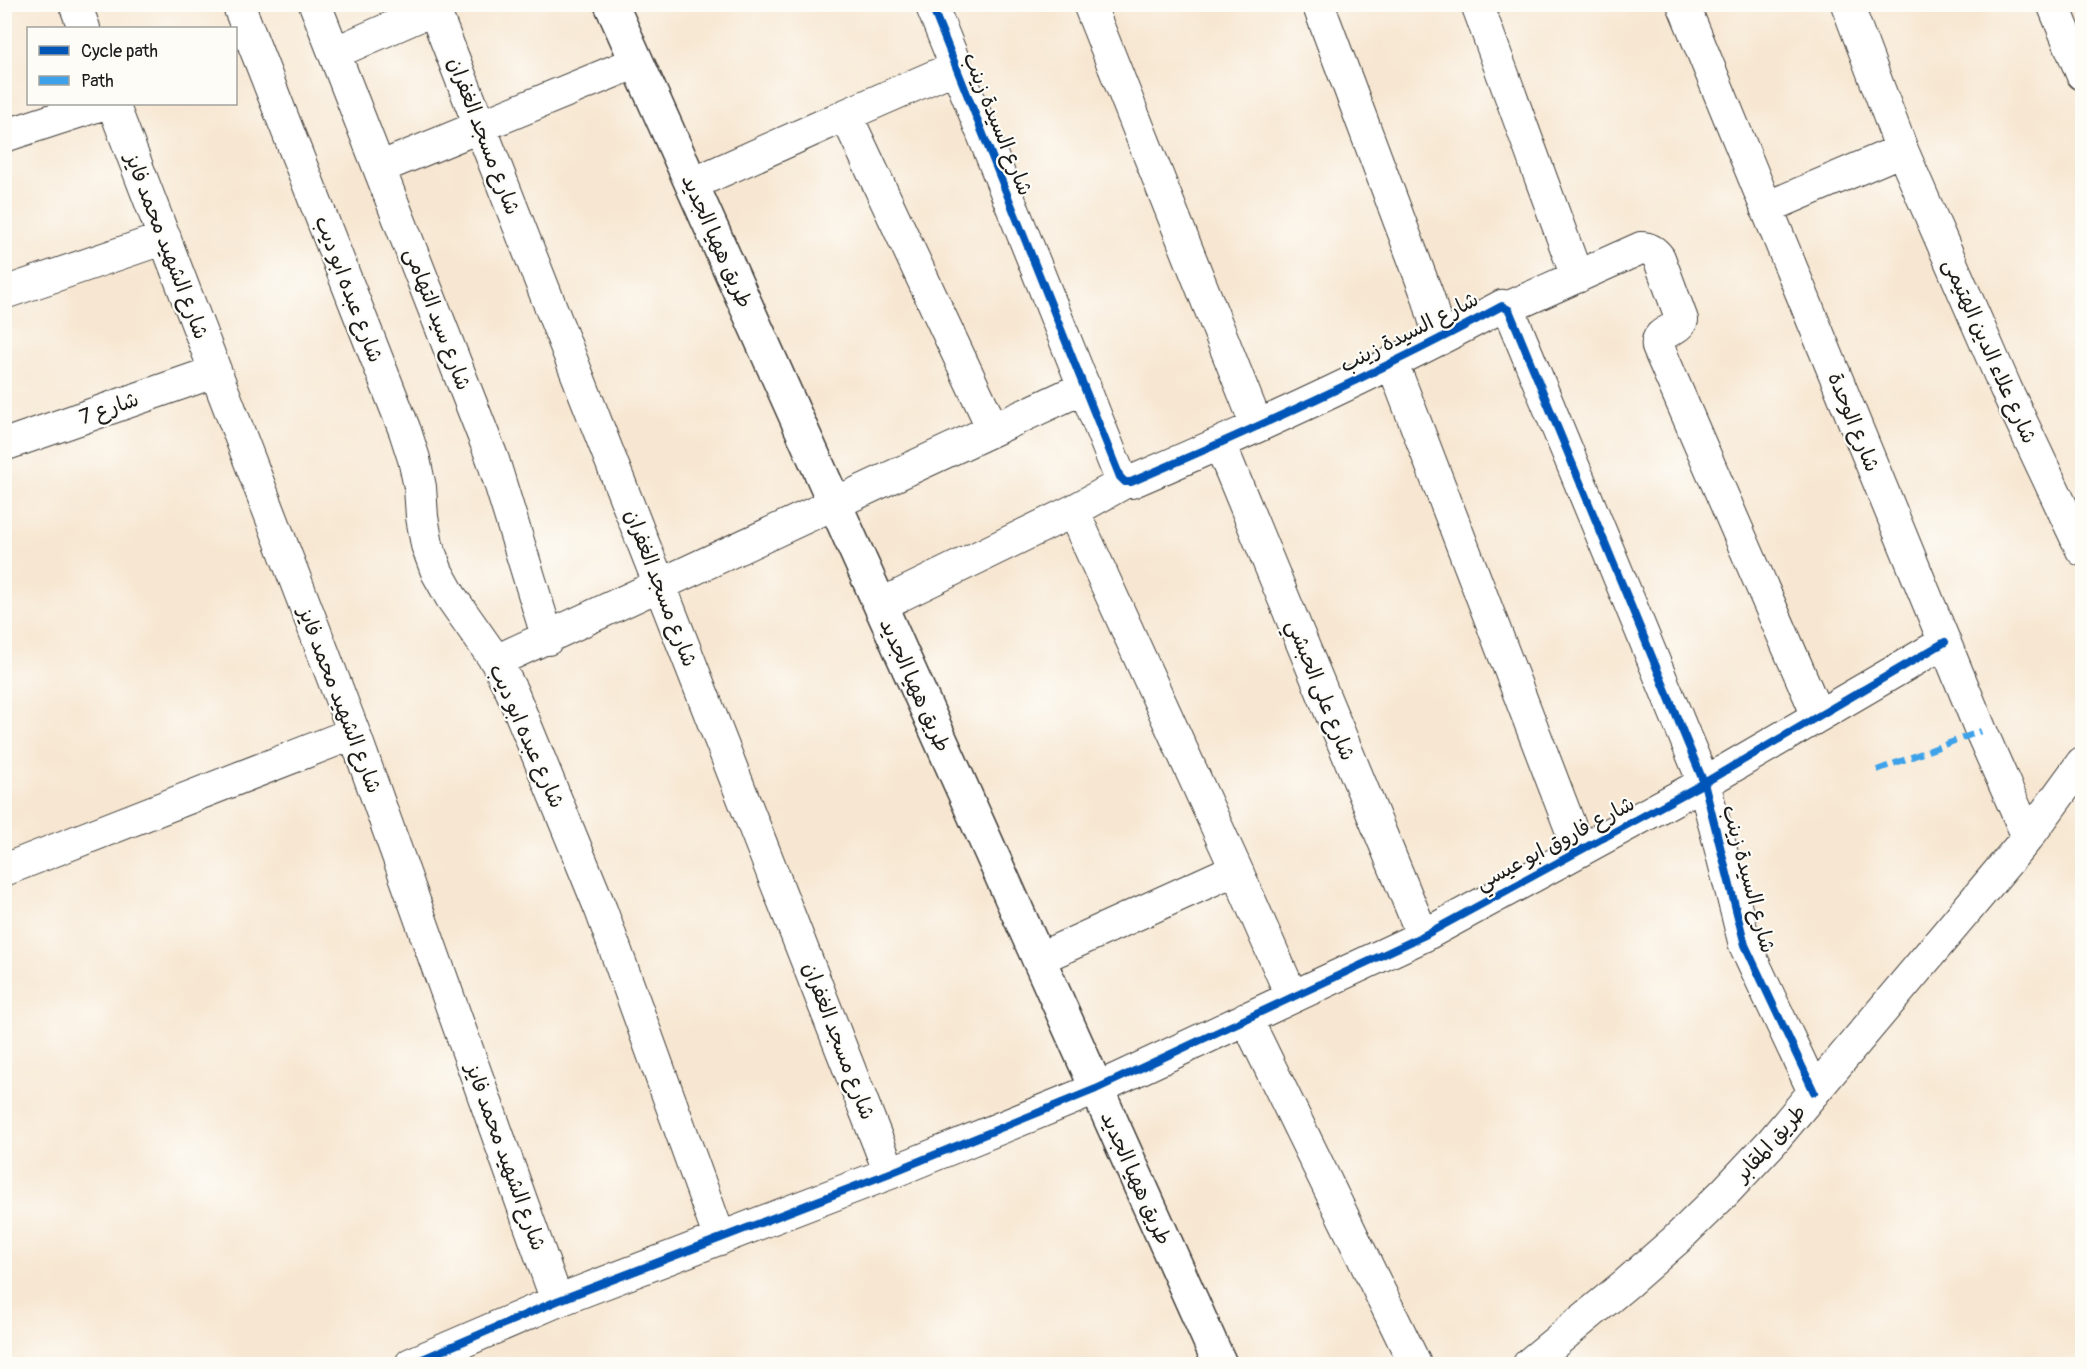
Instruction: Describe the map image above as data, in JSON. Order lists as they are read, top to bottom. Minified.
{"streets":{"main road":["طريق ههيا الجديد"],"street":["شارع السيدة زينب","شارع مسجد الغفران","شارع الشهيد محمد فايز","شارع عبده ابو ديب","شارع سيد التهامى","شارع علاء الدين الهتيمى","شارع 7","شارع الوحدة","شارع على الحبشي","شارع فاروق ابو عيسي","طريق المقابر"]},"crossings":[["شارع السيدة زينب","شارع على الحبشي"],["شارع السيدة زينب","شارع فاروق ابو عيسي"],["شارع السيدة زينب","طريق المقابر"],["شارع مسجد الغفران","شارع فاروق ابو عيسي"],["طريق ههيا الجديد","شارع فاروق ابو عيسي"],["شارع الشهيد محمد فايز","شارع 7"],["شارع الشهيد محمد فايز","شارع فاروق ابو عيسي"],["شارع عبده ابو ديب","شارع فاروق ابو عيسي"],["شارع الوحدة","شارع فاروق ابو عيسي"],["شارع الوحدة","طريق المقابر"],["شارع على الحبشي","شارع فاروق ابو عيسي"]],"legend":["Cycle path","Path"]}
